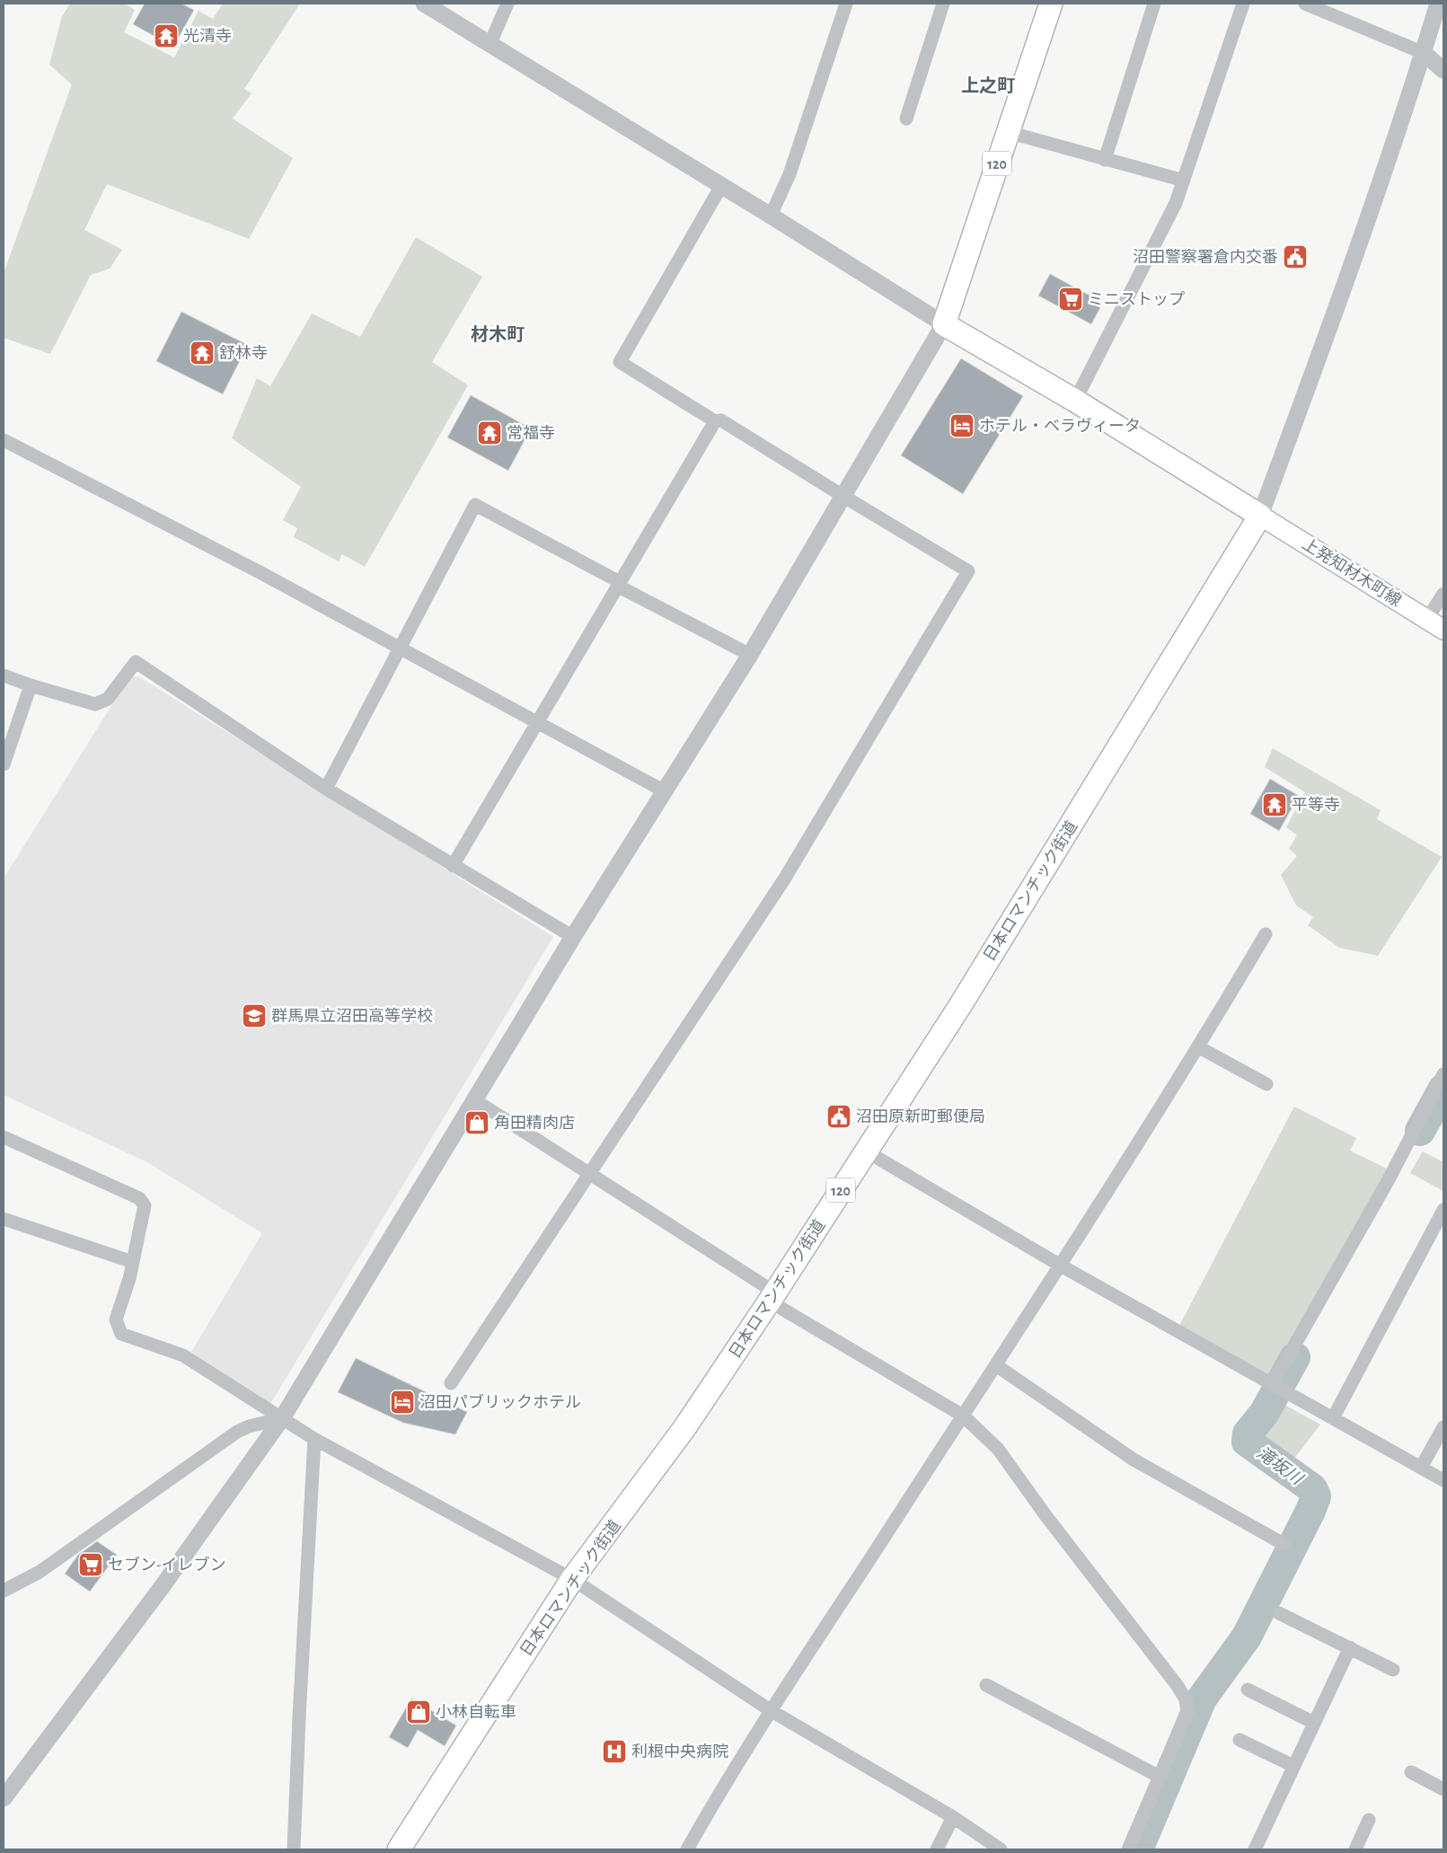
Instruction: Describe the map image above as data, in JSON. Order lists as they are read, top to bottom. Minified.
{"streets":{"highway":["120","日本ロマンチック街道"],"main road":["上発知材木町線"]},"crossings":[["上発知材木町線","日本ロマンチック街道"]],"districts":["上之町","材木町"],"water":["滝坂川"],"places":{"temple":["光清寺","舒林寺","常福寺","平等寺"],"public building":["沼田警察署倉内交番","沼田原新町郵便局"],"supermarket":["ミニストップ","セブン-イレブン"],"hotel":["ホテル・ベラヴィータ","沼田パブリックホテル"],"school or university":["群馬県立沼田高等学校"],"shop":["角田精肉店","小林自転車"],"hospital":["利根中央病院"]}}
